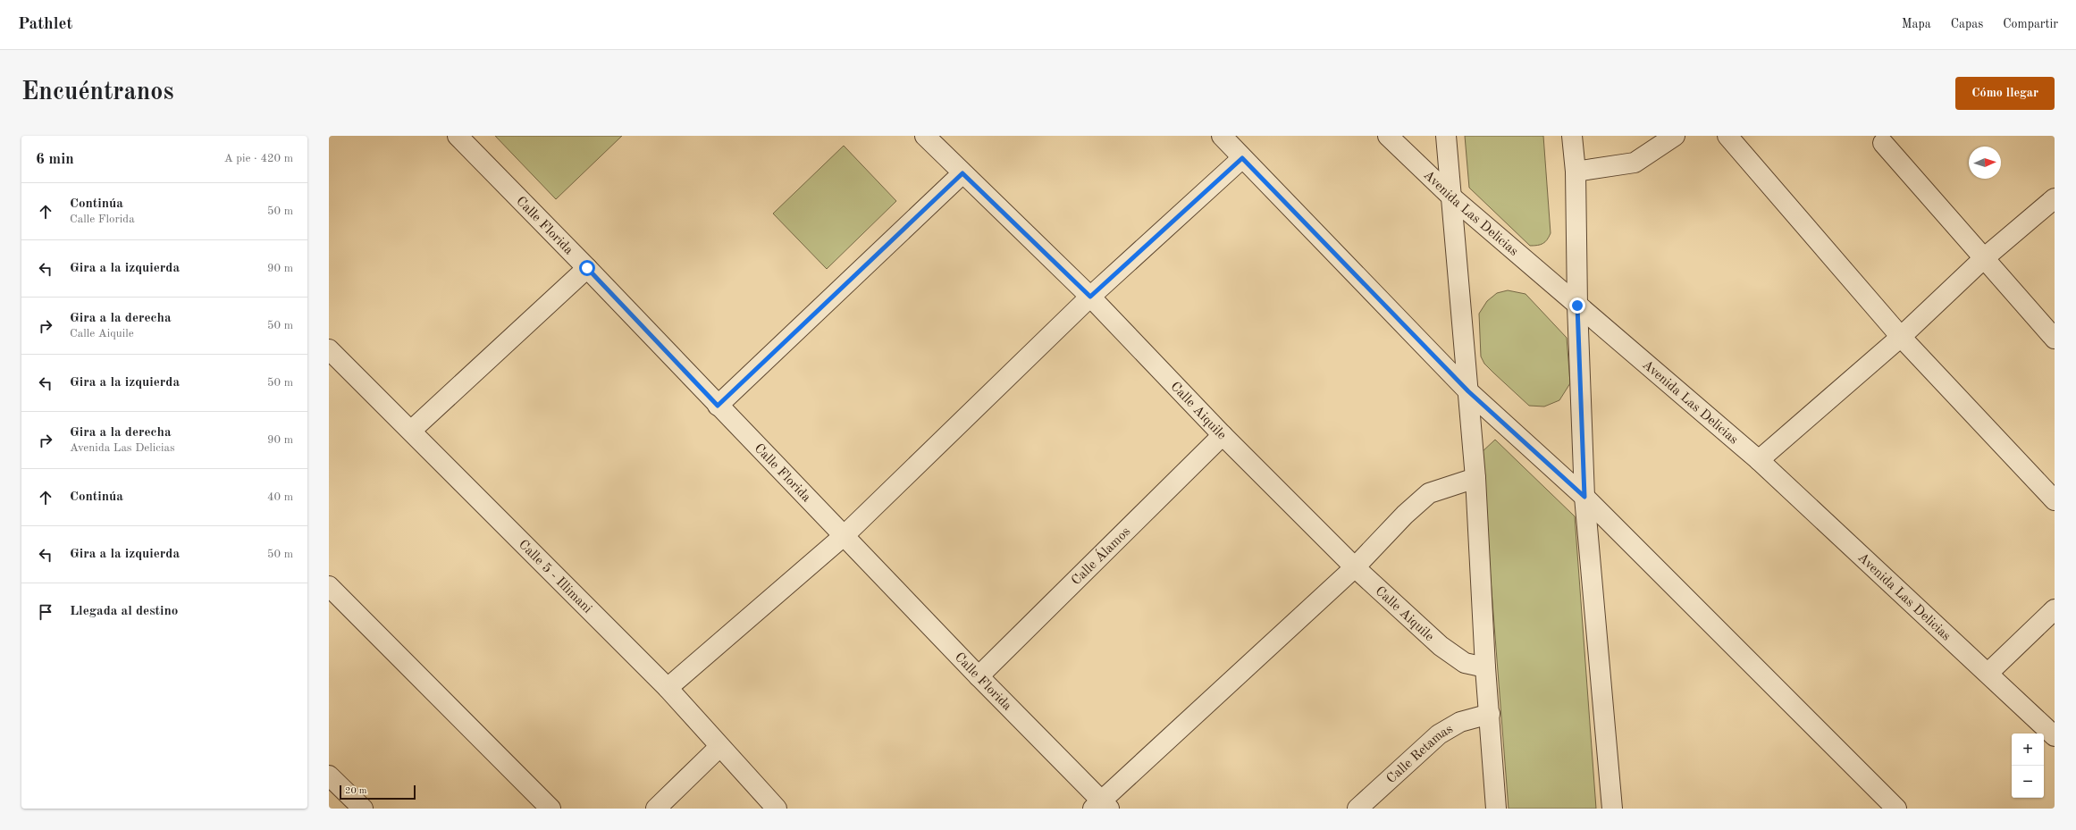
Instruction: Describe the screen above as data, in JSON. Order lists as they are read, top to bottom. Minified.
{"streets":{"street":["Avenida Las Delicias","Calle Florida","Calle Aiquile","Calle Álamos","Calle 5 - Illimani","Calle Retamas"]},"crossings":[["Calle Florida","Calle Álamos"],["Calle Aiquile","Calle Álamos"]],"scale_bar":"20 m","north":"right","page":{"header":"Pathlet","nav":["Mapa","Capas","Compartir"],"buttons":"Cómo llegar","title":"Encuéntranos","heading":["6 min","A pie · 420 m"],"list":[["Continúa","Calle Florida","50 m"],["Gira a la izquierda","90 m"],["Gira a la derecha","Calle Aiquile","50 m"],["Gira a la izquierda","50 m"],["Gira a la derecha","Avenida Las Delicias","90 m"],["Continúa","40 m"],["Gira a la izquierda","50 m"],"Llegada al destino"],"map_buttons":["+","−"],"scale":"20 m"}}
